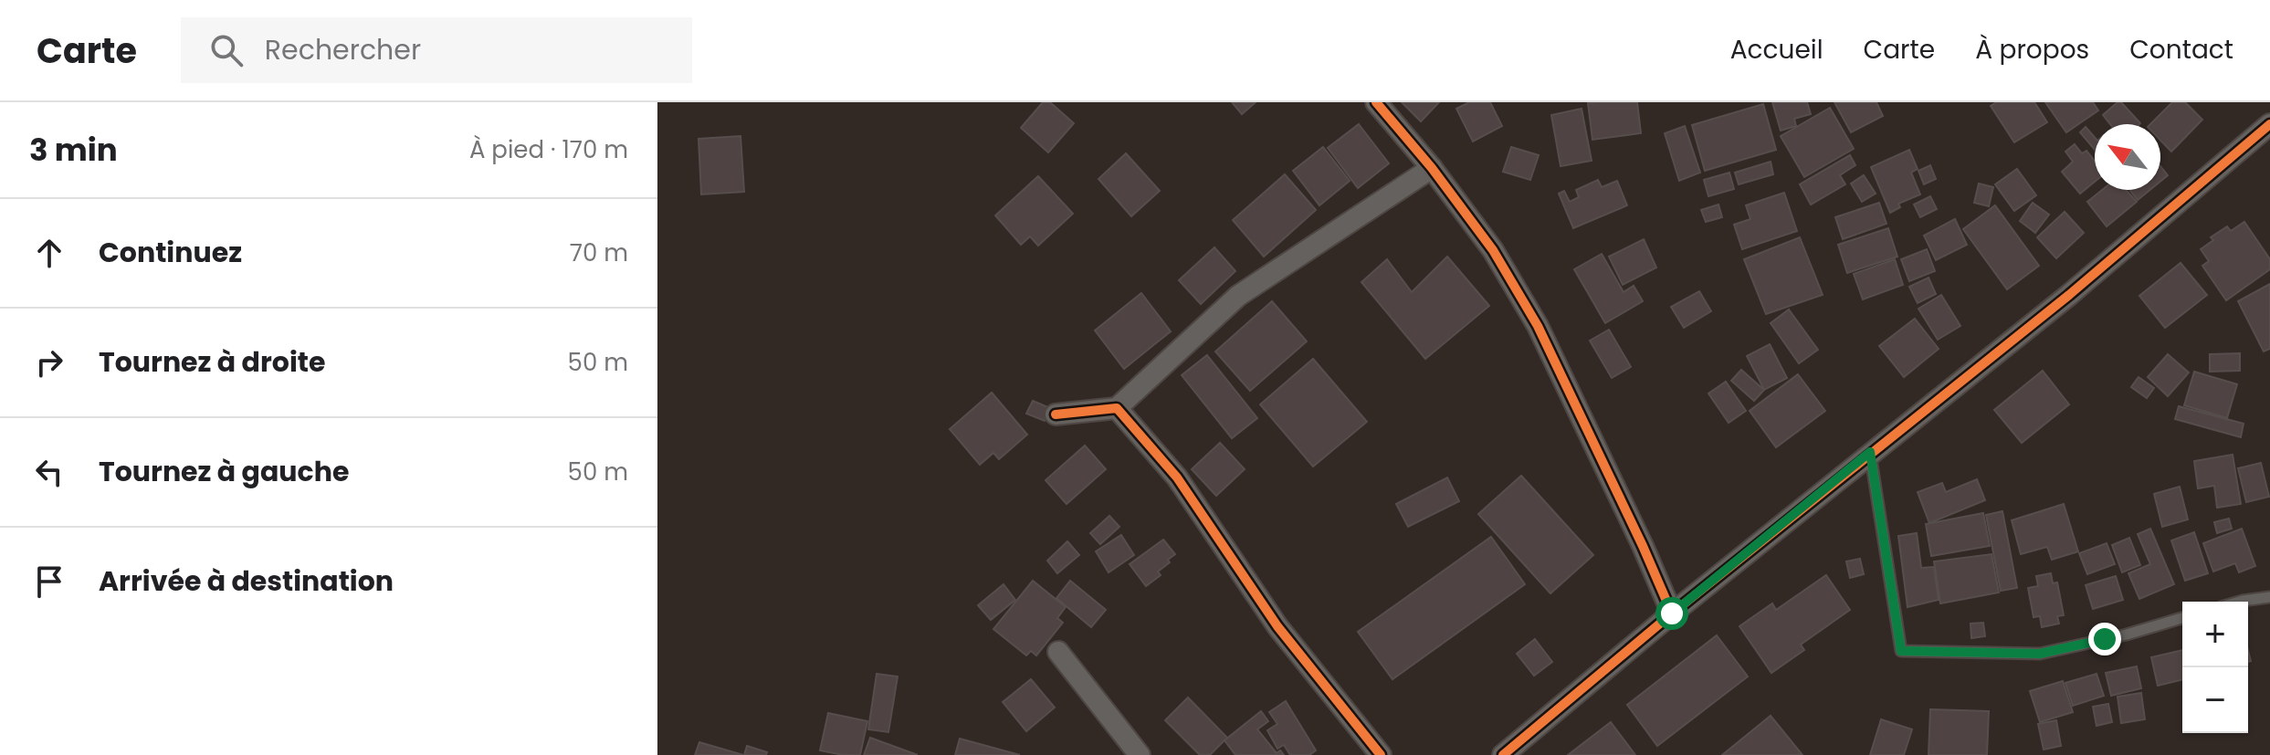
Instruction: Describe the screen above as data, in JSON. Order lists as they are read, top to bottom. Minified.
{"north":"top left","page":{"header":"Carte","search":"Rechercher","nav":["Accueil","Carte","À propos","Contact"],"heading":["3 min","À pied · 170 m"],"list":[["Continuez","70 m"],["Tournez à droite","50 m"],["Tournez à gauche","50 m"],"Arrivée à destination"],"map_buttons":["+","−"]}}
